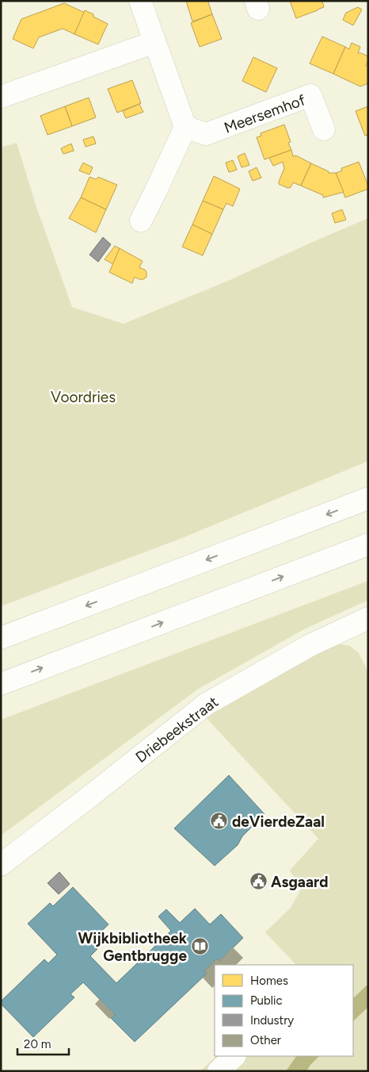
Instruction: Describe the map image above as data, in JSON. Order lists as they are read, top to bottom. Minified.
{"streets":{"main road":["Meersemhof","Driebeekstraat"]},"parks":["Voordries"],"places":{"public building":["deVierdeZaal","Asgaard"],"library":["Wijkbibliotheek Gentbrugge"]},"legend":["Homes","Public","Industry","Other"],"scale_bar":"20 m"}
